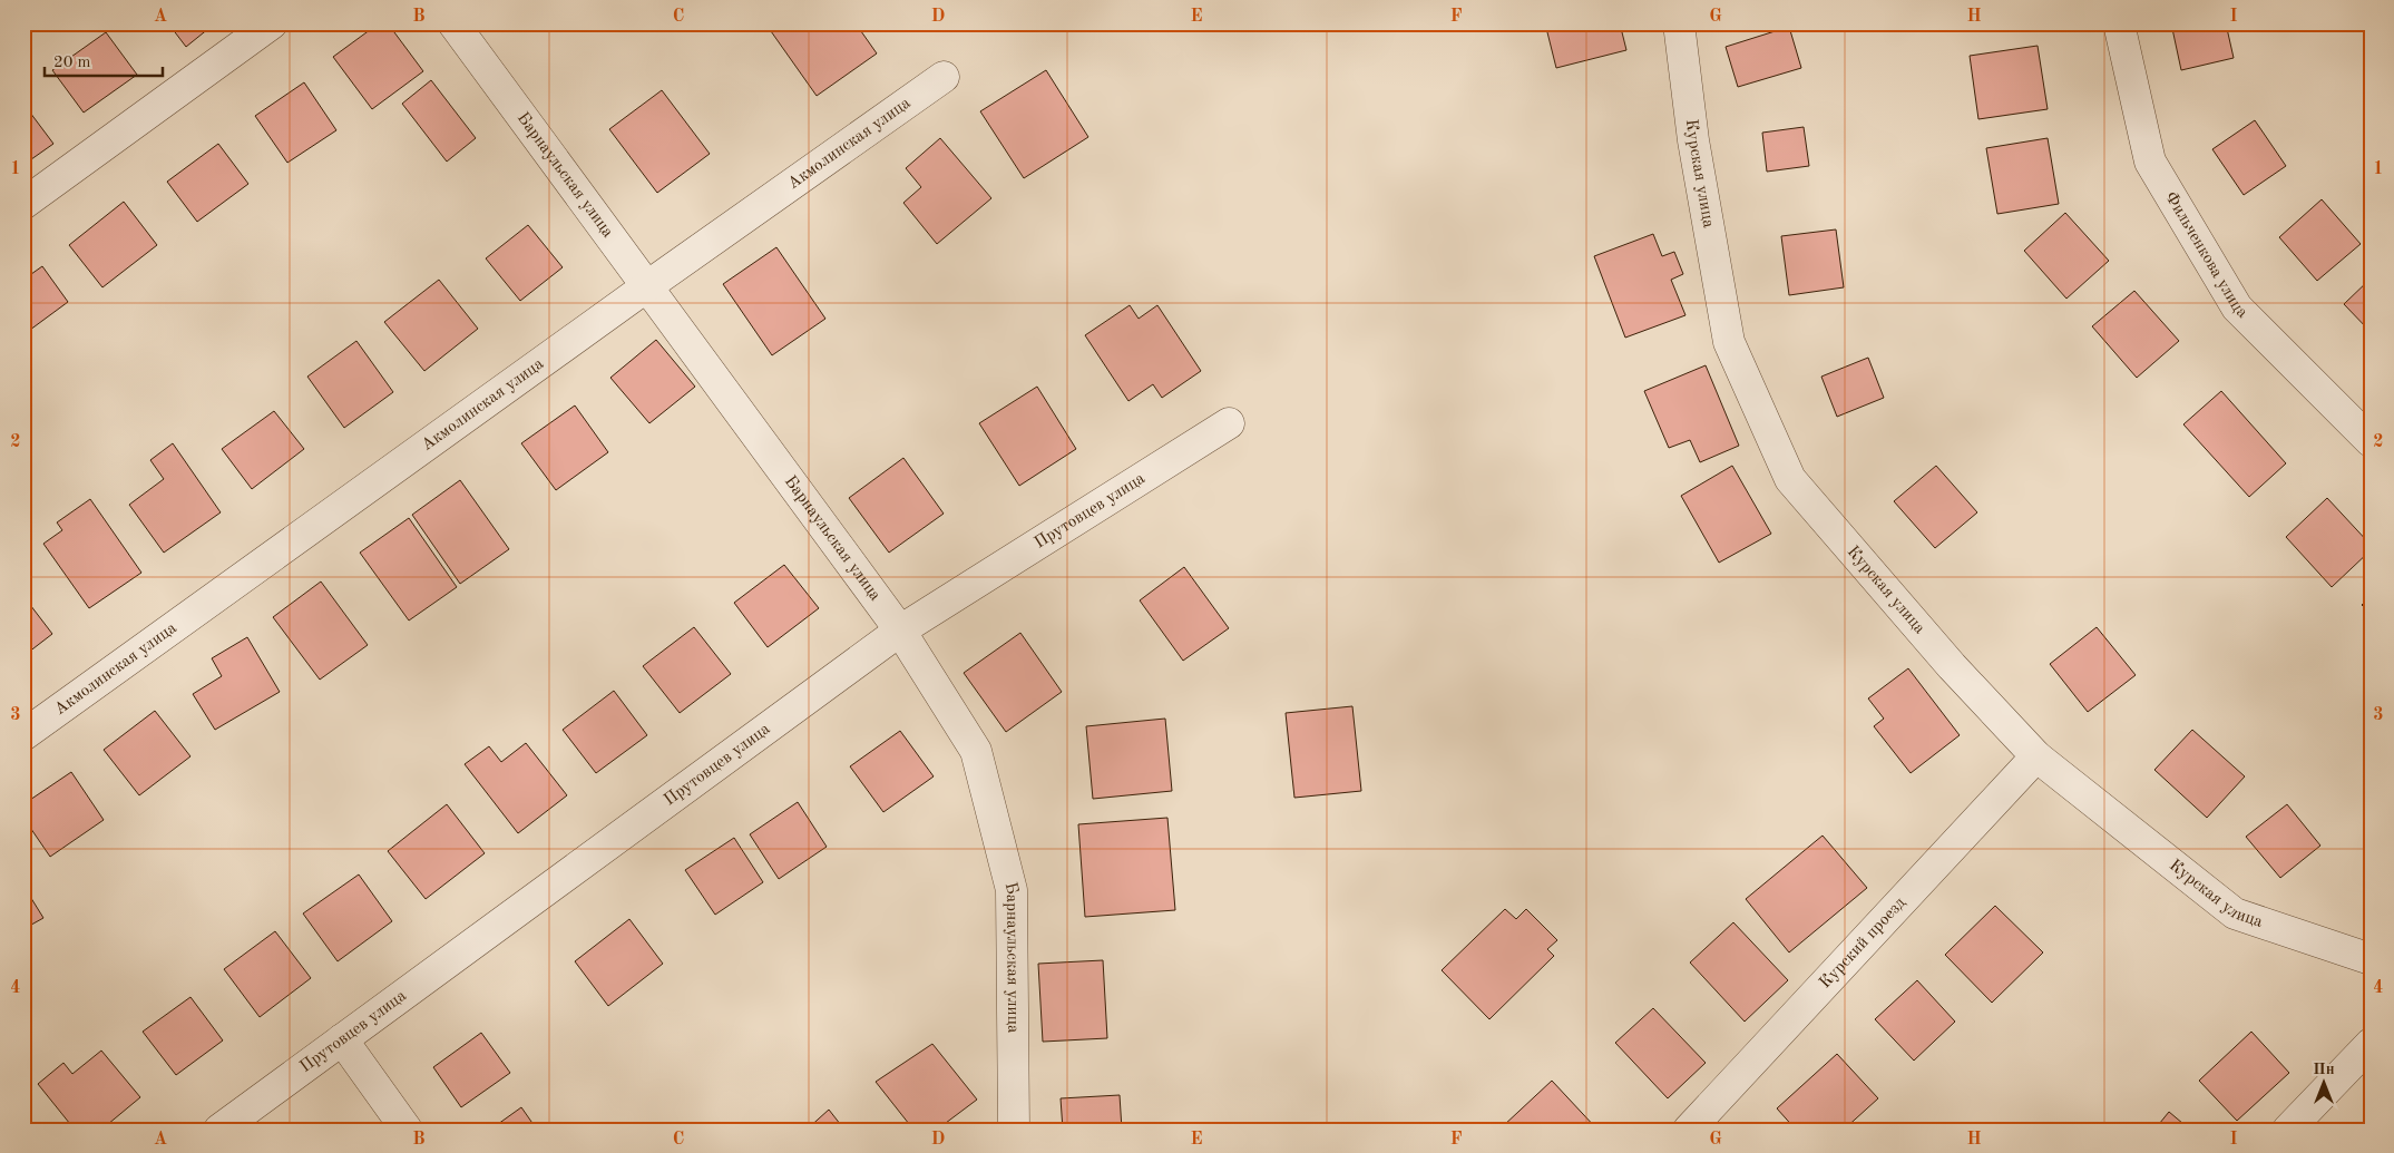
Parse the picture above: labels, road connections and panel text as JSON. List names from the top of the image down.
{
  "streets": {
    "street": [
      "Акмолинская улица",
      "Курская улица",
      "Барнаульская улица",
      "Фильченкова улица",
      "Прутовцев улица",
      "Курский проезд"
    ]
  },
  "crossings": [
    ["Акмолинская улица", "Барнаульская улица"],
    ["Курская улица", "Курский проезд"],
    ["Барнаульская улица", "Прутовцев улица"]
  ],
  "scale_bar": "20 m",
  "north": "top",
  "grid": {
    "columns": [
      "A",
      "B",
      "C",
      "D",
      "E",
      "F",
      "G",
      "H",
      "I"
    ],
    "rows": [
      "1",
      "2",
      "3",
      "4"
    ]
  }
}
